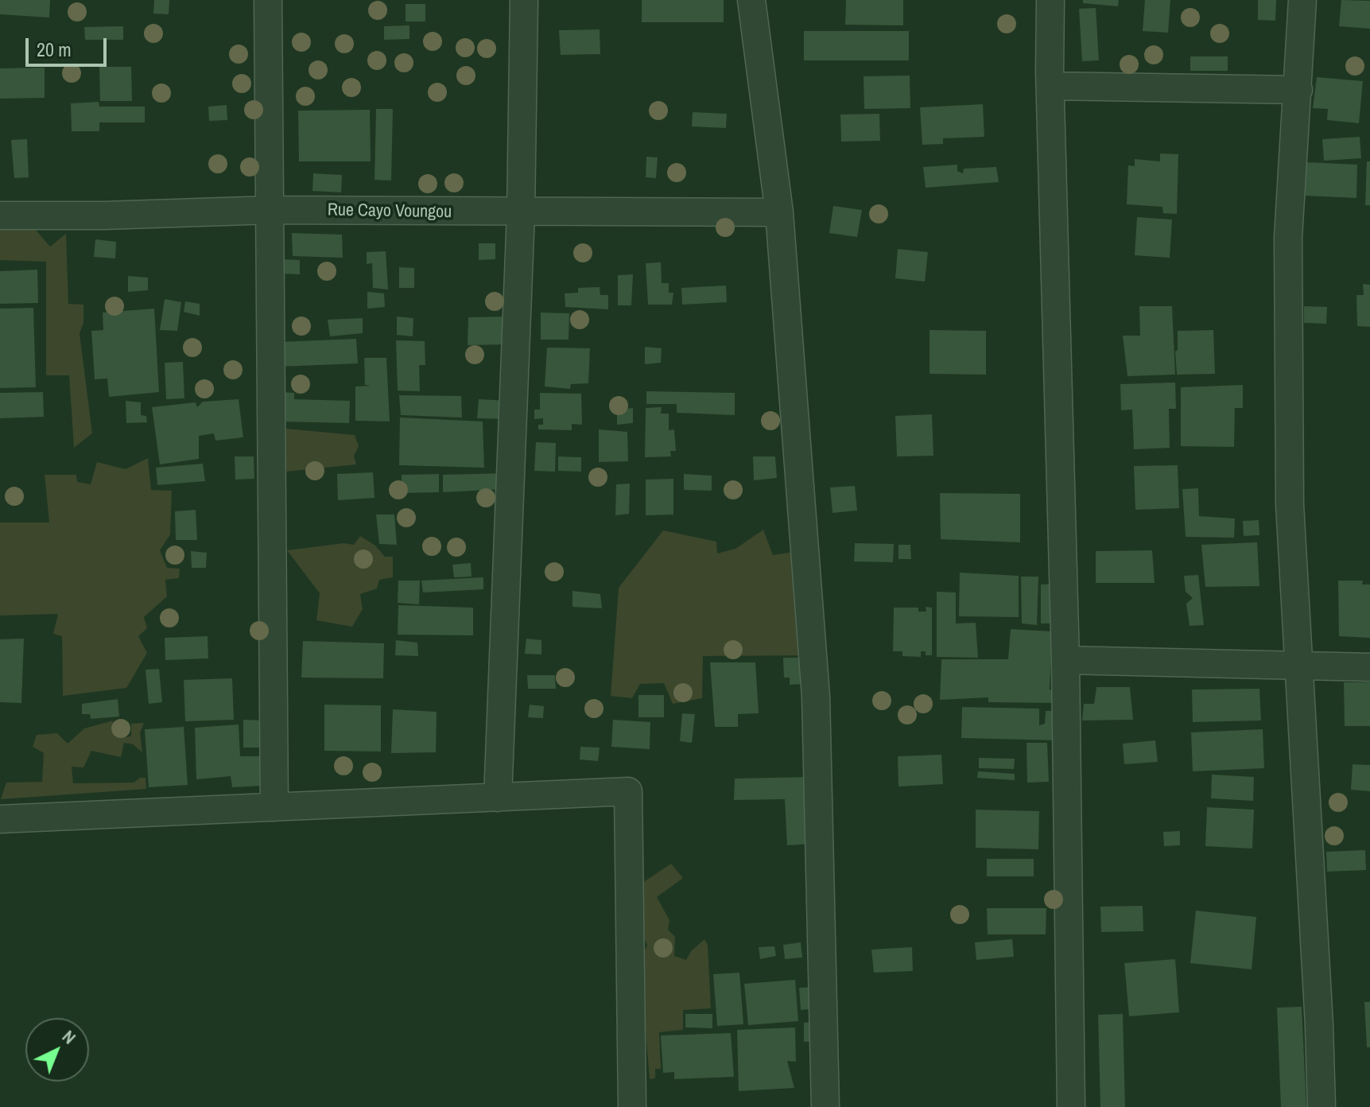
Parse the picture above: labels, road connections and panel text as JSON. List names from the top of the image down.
{
  "streets": {
    "street": ["Rue Cayo Voungou"]
  },
  "scale_bar": "20 m",
  "north": "top right"
}
